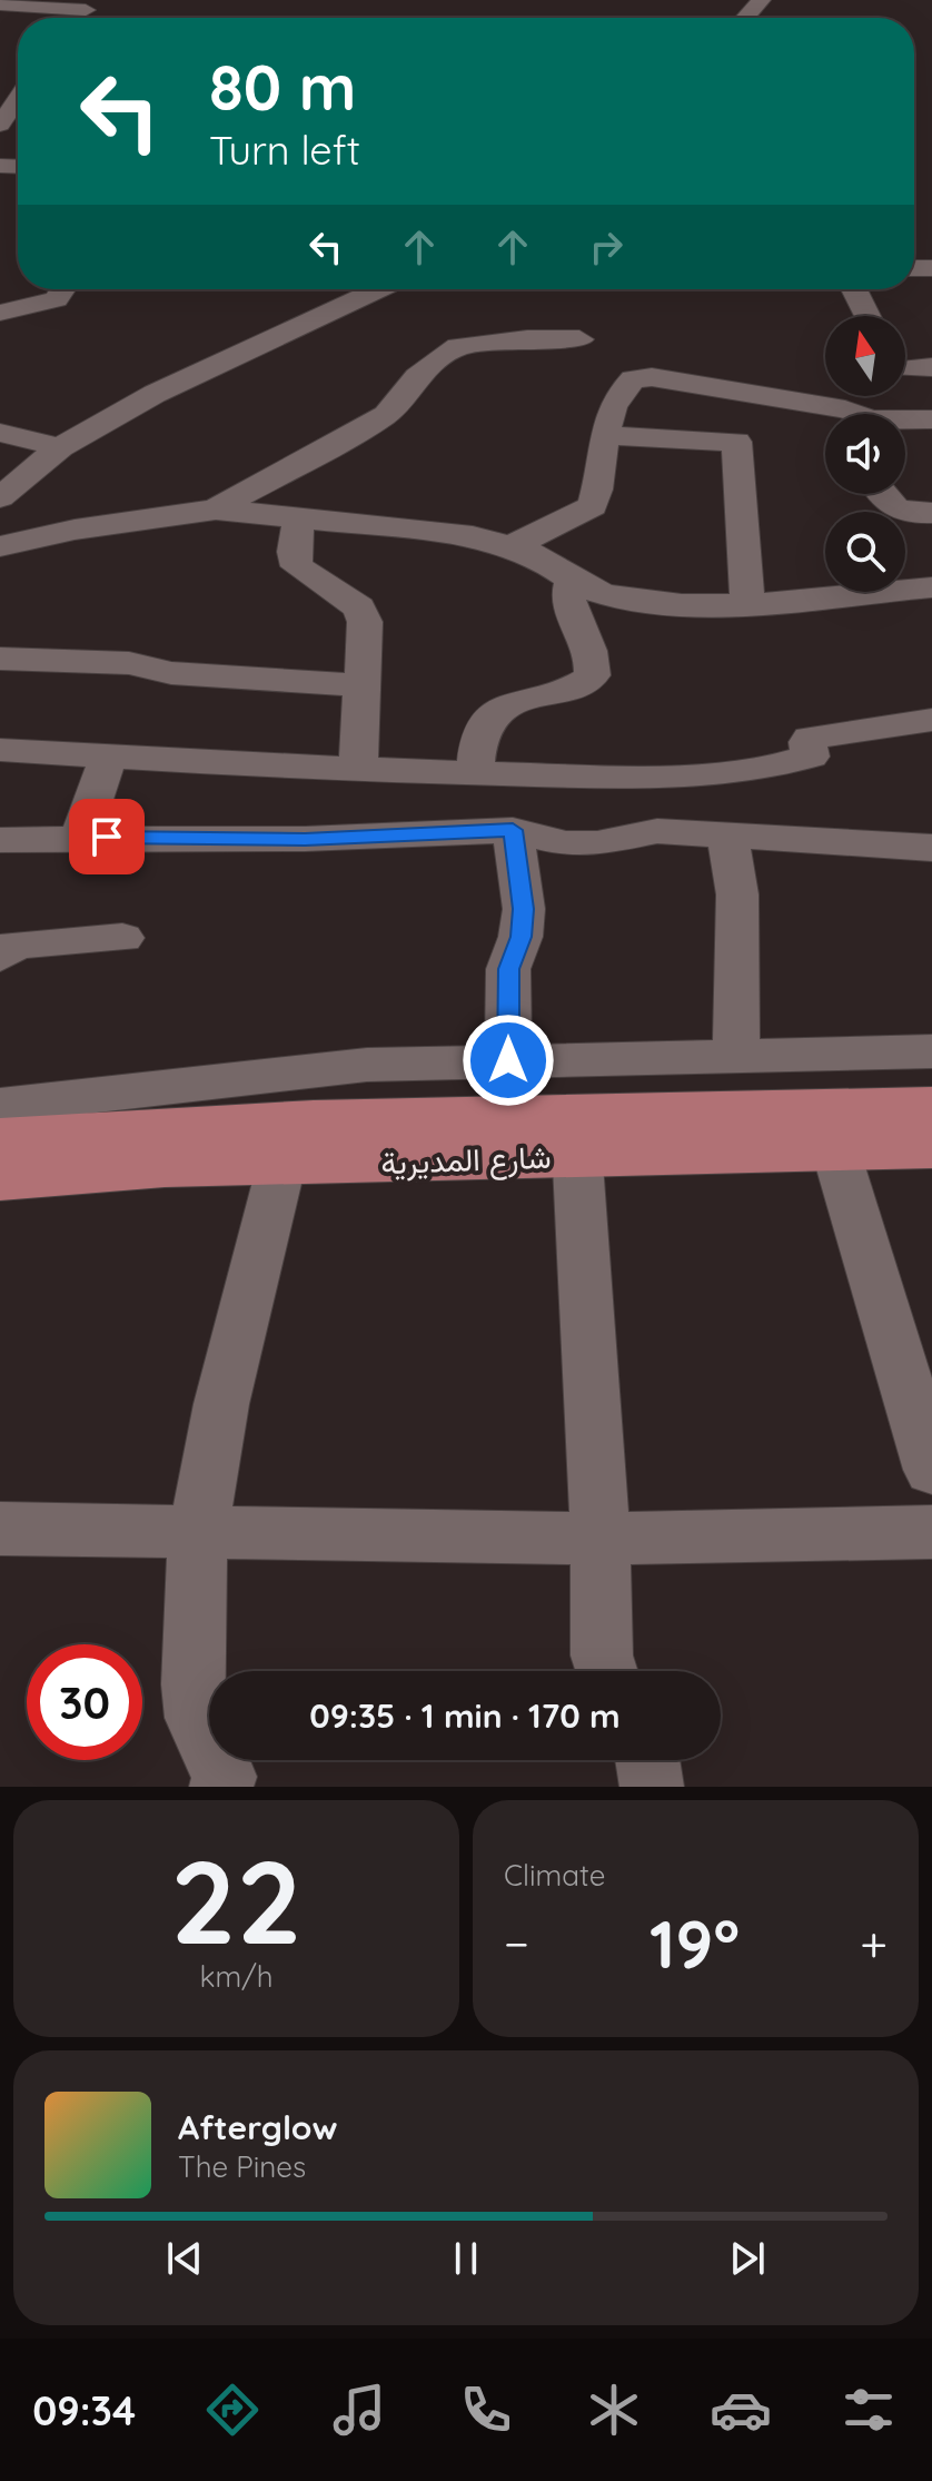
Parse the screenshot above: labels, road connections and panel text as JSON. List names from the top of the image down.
{
  "streets": {
    "main road": ["شارع المديرية"]
  },
  "north": "top",
  "page": {
    "turn": ["80 m", "Turn left"],
    "limit": "30",
    "trip": "09:35 · 1 min · 170 m",
    "tile": [
      ["22", "km/h"],
      "Climate"
    ],
    "heat": ["−", "19°", "+"],
    "song": ["Afterglow", "The Pines"],
    "tabs": "09:34"
  }
}
